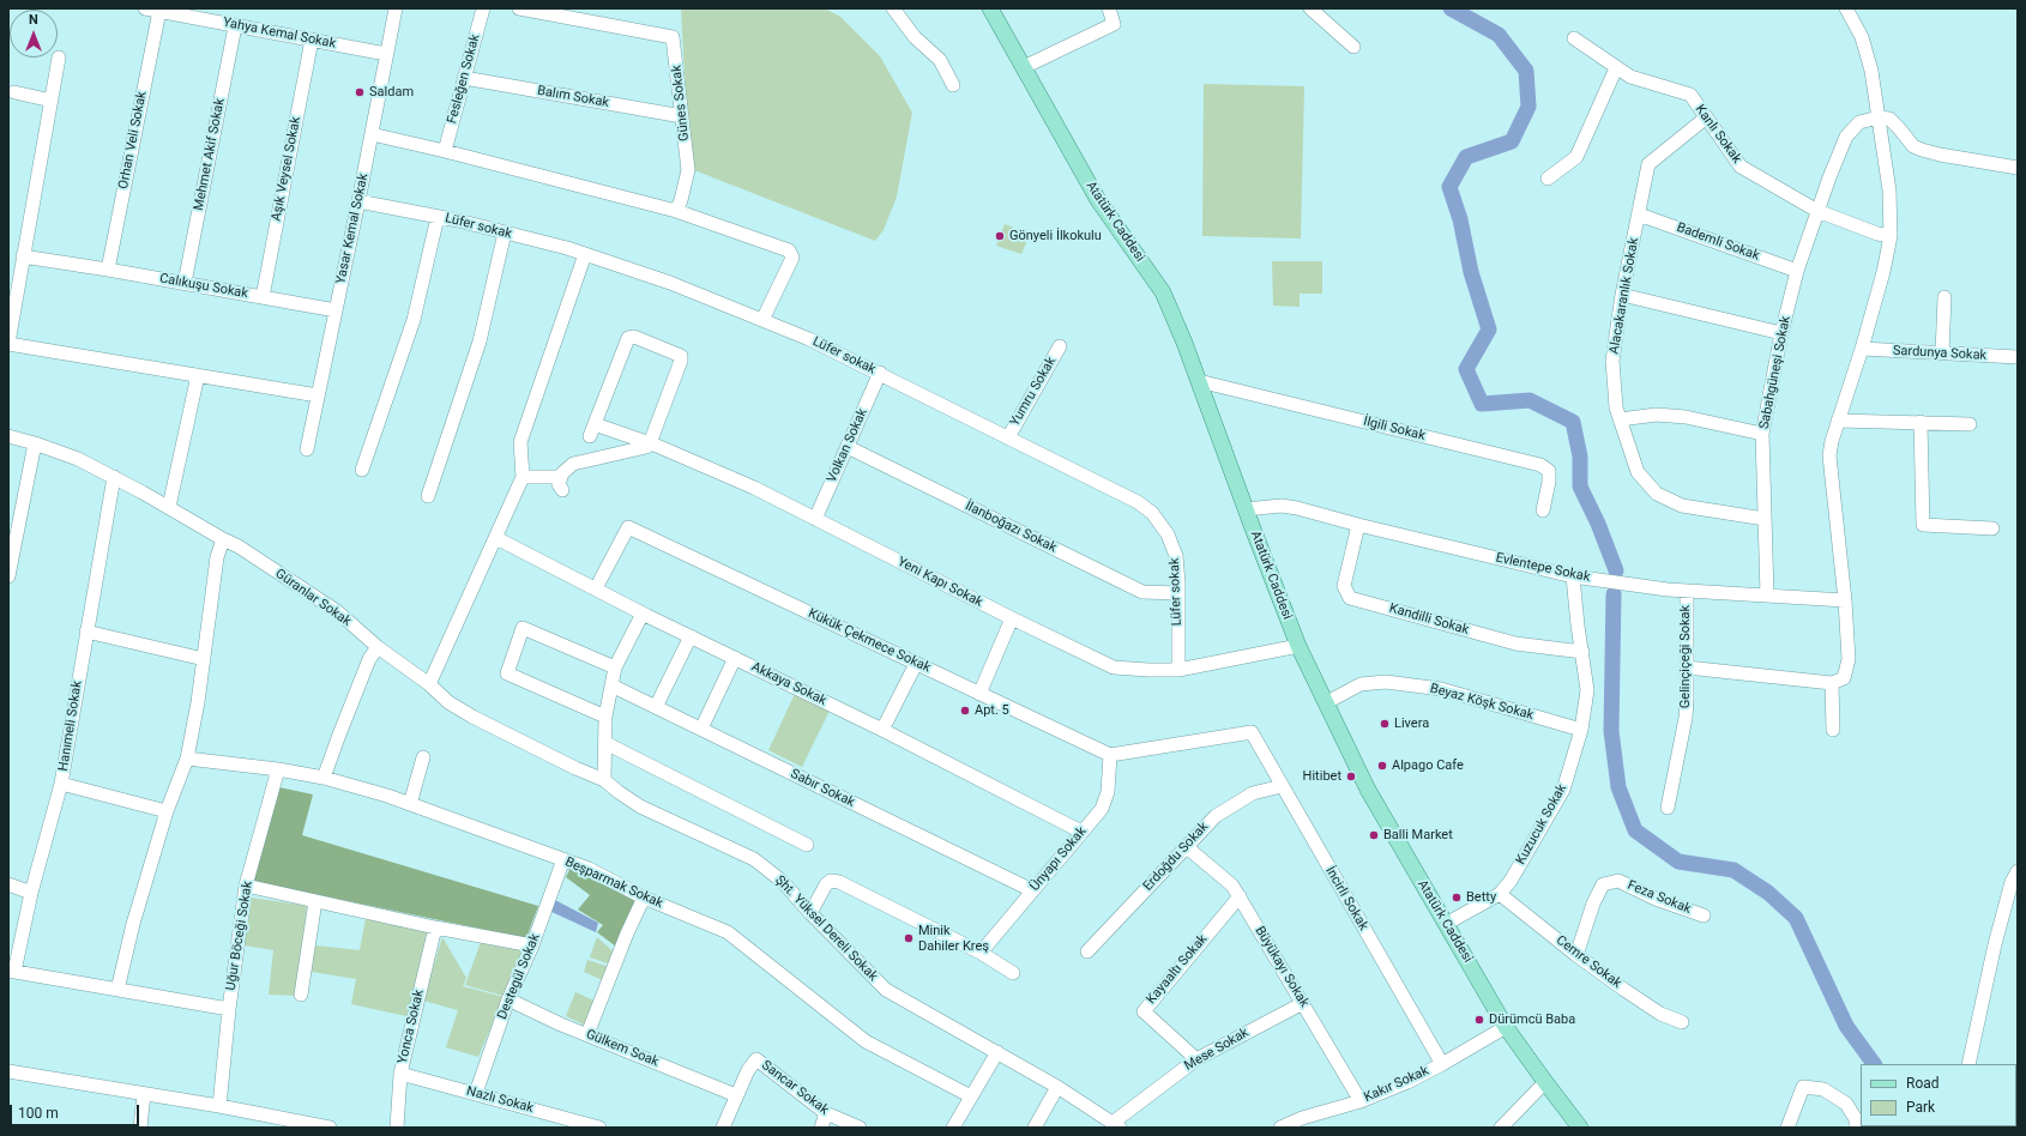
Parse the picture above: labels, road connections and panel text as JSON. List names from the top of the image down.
{
  "streets": {
    "main road": ["Atatürk Caddesi"],
    "street": [
      "Yahya Kemal Sokak",
      "Fesleğen Sokak",
      "Balım Sokak",
      "Günes Sokak",
      "Kanlı Sokak",
      "Orhan Veli Sokak",
      "Mehmet Akif Sokak",
      "Aşık Veysel Sokak",
      "Lüfer sokak",
      "Yasar Kemal Sokak",
      "Bademli Sokak",
      "Calıkuşu Sokak",
      "Alacakaranlık Sokak",
      "Sardunya Sokak",
      "Sabahgüneşi Sokak",
      "Yumru Sokak",
      "İlgili Sokak",
      "Volkan Sokak",
      "İlanboğazı Sokak",
      "Evlentepe Sokak",
      "Yeni Kapı Sokak",
      "Güranlar Sokak",
      "Kandilli Sokak",
      "Kükük Çekmece Sokak",
      "Gelinçiçeği Sokak",
      "Akkaya Sokak",
      "Beyaz Köşk Sokak",
      "Hanımeli Sokak",
      "Sabır Sokak",
      "Kuzucuk Sokak",
      "Erdoğdu Sokak",
      "Ünyapı Sokak",
      "Beşparmak Sokak",
      "Feza Sokak",
      "İncirli Sokak",
      "Şht. Yüksel Dereli Sokak",
      "Uğur Böceği Sokak",
      "Cemre Sokak",
      "Büyükayı Sokak",
      "Kayaaltı Sokak",
      "Destegül Sokak",
      "Yonca Sokak",
      "Gülkem Soak",
      "Mese Sokak",
      "Kakır Sokak",
      "Sancar Sokak",
      "Nazlı Sokak"
    ]
  },
  "crossings": [
    ["Yahya Kemal Sokak", "Orhan Veli Sokak"],
    ["Yahya Kemal Sokak", "Mehmet Akif Sokak"],
    ["Yahya Kemal Sokak", "Aşık Veysel Sokak"],
    ["Yahya Kemal Sokak", "Yasar Kemal Sokak"],
    ["Fesleğen Sokak", "Balım Sokak"],
    ["Balım Sokak", "Günes Sokak"],
    ["Kanlı Sokak", "Alacakaranlık Sokak"],
    ["Kanlı Sokak", "Sabahgüneşi Sokak"],
    ["Orhan Veli Sokak", "Calıkuşu Sokak"],
    ["Mehmet Akif Sokak", "Calıkuşu Sokak"],
    ["Aşık Veysel Sokak", "Calıkuşu Sokak"],
    ["Atatürk Caddesi", "İlgili Sokak"],
    ["Atatürk Caddesi", "Evlentepe Sokak"],
    ["Atatürk Caddesi", "Yeni Kapı Sokak"],
    ["Atatürk Caddesi", "Beyaz Köşk Sokak"],
    ["Atatürk Caddesi", "Kuzucuk Sokak"],
    ["Atatürk Caddesi", "Kakır Sokak"],
    ["Lüfer sokak", "Yasar Kemal Sokak"],
    ["Lüfer sokak", "Yumru Sokak"],
    ["Lüfer sokak", "Volkan Sokak"],
    ["Lüfer sokak", "İlanboğazı Sokak"],
    ["Lüfer sokak", "Yeni Kapı Sokak"],
    ["Yasar Kemal Sokak", "Calıkuşu Sokak"],
    ["Bademli Sokak", "Alacakaranlık Sokak"],
    ["Bademli Sokak", "Sabahgüneşi Sokak"],
    ["Alacakaranlık Sokak", "Sabahgüneşi Sokak"],
    ["Sabahgüneşi Sokak", "Evlentepe Sokak"],
    ["Volkan Sokak", "İlanboğazı Sokak"],
    ["Volkan Sokak", "Yeni Kapı Sokak"],
    ["Evlentepe Sokak", "Kandilli Sokak"],
    ["Evlentepe Sokak", "Gelinçiçeği Sokak"],
    ["Evlentepe Sokak", "Kuzucuk Sokak"],
    ["Güranlar Sokak", "Hanımeli Sokak"],
    ["Güranlar Sokak", "Şht. Yüksel Dereli Sokak"],
    ["Kandilli Sokak", "Kuzucuk Sokak"],
    ["Kükük Çekmece Sokak", "Akkaya Sokak"],
    ["Kükük Çekmece Sokak", "Ünyapı Sokak"],
    ["Kükük Çekmece Sokak", "İncirli Sokak"],
    ["Akkaya Sokak", "Ünyapı Sokak"],
    ["Beyaz Köşk Sokak", "Kuzucuk Sokak"],
    ["Sabır Sokak", "Ünyapı Sokak"],
    ["Kuzucuk Sokak", "Cemre Sokak"],
    ["Erdoğdu Sokak", "İncirli Sokak"],
    ["Erdoğdu Sokak", "Büyükayı Sokak"],
    ["Ünyapı Sokak", "İncirli Sokak"],
    ["Beşparmak Sokak", "Uğur Böceği Sokak"],
    ["Beşparmak Sokak", "Destegül Sokak"],
    ["Feza Sokak", "Cemre Sokak"],
    ["İncirli Sokak", "Kakır Sokak"],
    ["Şht. Yüksel Dereli Sokak", "Mese Sokak"],
    ["Büyükayı Sokak", "Kayaaltı Sokak"],
    ["Büyükayı Sokak", "Mese Sokak"],
    ["Büyükayı Sokak", "Kakır Sokak"],
    ["Kayaaltı Sokak", "Mese Sokak"],
    ["Destegül Sokak", "Gülkem Soak"],
    ["Destegül Sokak", "Nazlı Sokak"],
    ["Yonca Sokak", "Nazlı Sokak"],
    ["Gülkem Soak", "Sancar Sokak"]
  ],
  "places": [
    "Saldam",
    "Gönyeli İlkokulu",
    "Apt. 5",
    "Livera",
    "Alpago Cafe",
    "Hitibet",
    "Balli Market",
    "Betty",
    "Minik Dahiler Kreş",
    "Dürümcü Baba"
  ],
  "legend": ["Road", "Park"],
  "scale_bar": "100 m",
  "north": "top"
}
